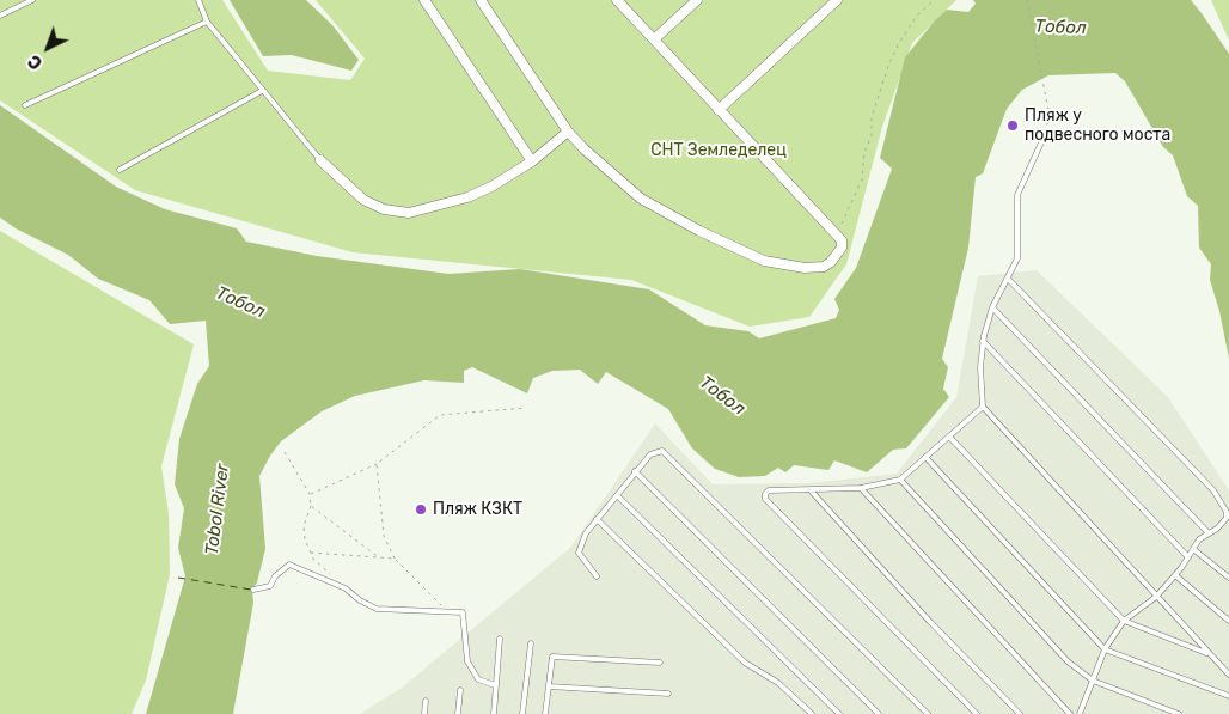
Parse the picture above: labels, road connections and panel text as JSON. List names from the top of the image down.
{
  "water": ["Тобол", "Tobol River"],
  "parks": ["СНТ Земледелец"],
  "places": ["Пляж у подвесного моста", "Пляж КЗКТ"],
  "north": "bottom left"
}
